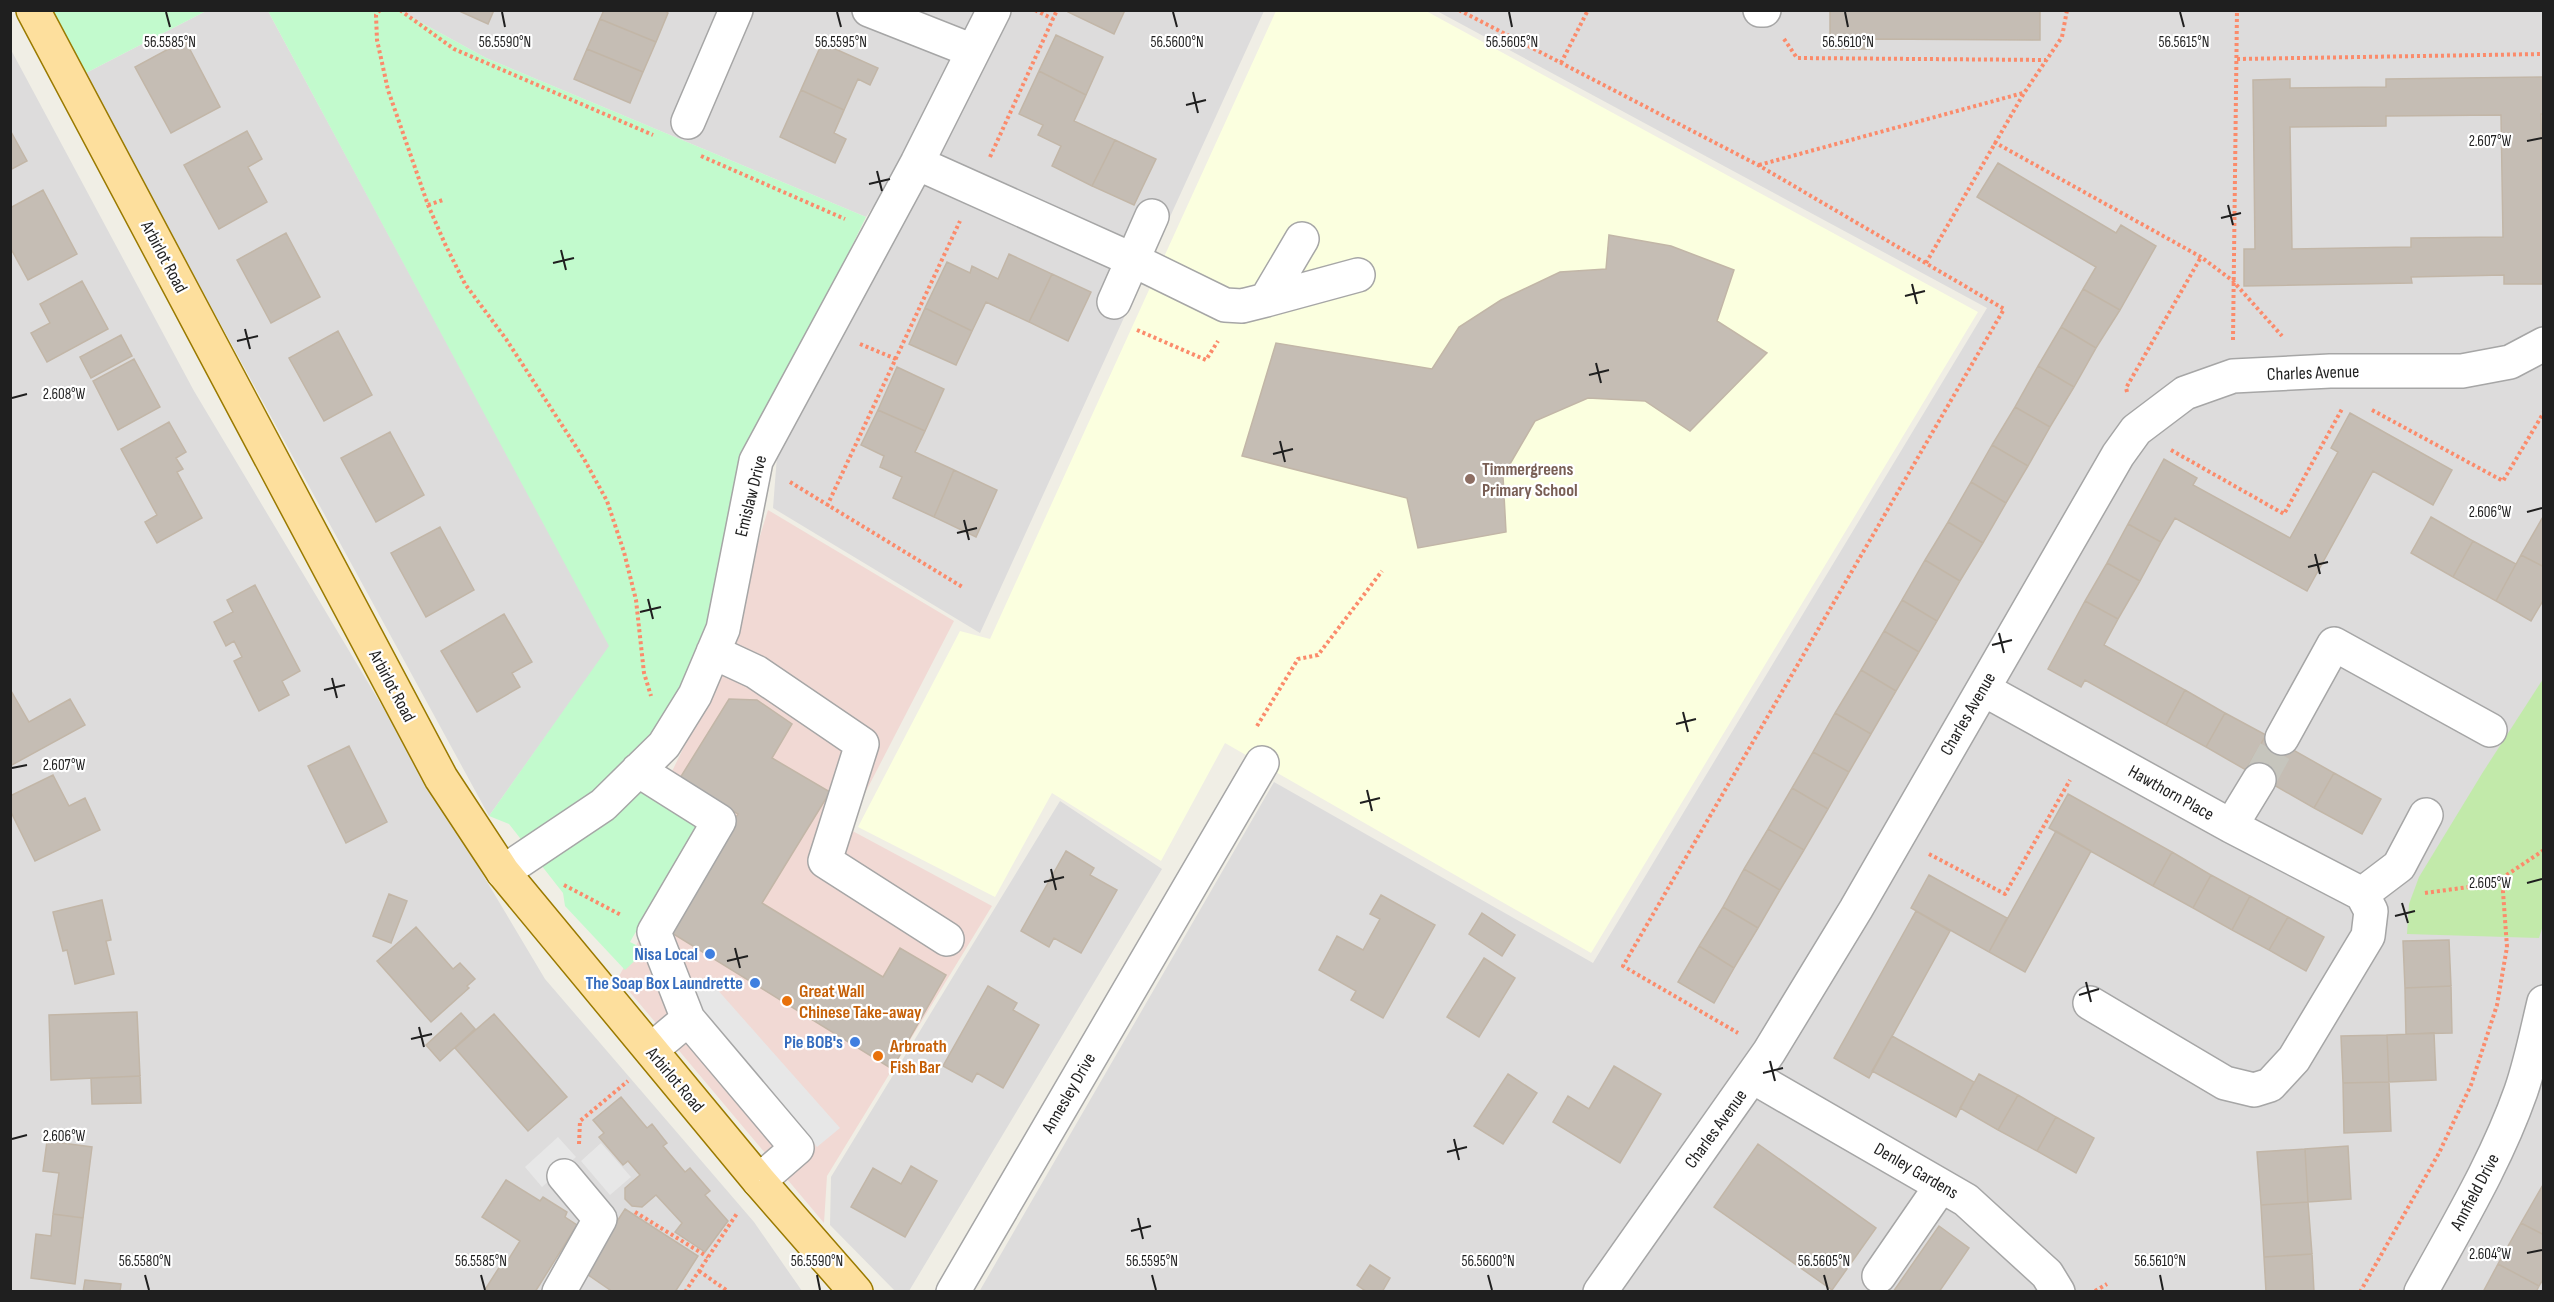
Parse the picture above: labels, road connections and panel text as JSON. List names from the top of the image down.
{
  "streets": {
    "main road": ["Arbirlot Road"],
    "street": [
      "Charles Avenue",
      "Emislaw Drive",
      "Hawthorn Place",
      "Annesley Drive",
      "Denley Gardens",
      "Annfield Drive"
    ]
  },
  "crossings": [
    ["Arbirlot Road", "Emislaw Drive"],
    ["Charles Avenue", "Hawthorn Place"],
    ["Charles Avenue", "Denley Gardens"]
  ],
  "places": [
    "Timmergreens Primary School",
    "Nisa Local",
    "The Soap Box Laundrette",
    "Great Wall Chinese Take-away",
    "Pie BOB's",
    "Arbroath Fish Bar"
  ],
  "coordinates": [
    "56.5585°N",
    "56.5590°N",
    "56.5595°N",
    "56.5600°N",
    "56.5605°N",
    "56.5610°N",
    "56.5615°N",
    "2.607°W",
    "2.608°W",
    "2.606°W",
    "2.605°W",
    "2.604°W",
    "56.5580°N"
  ]
}
